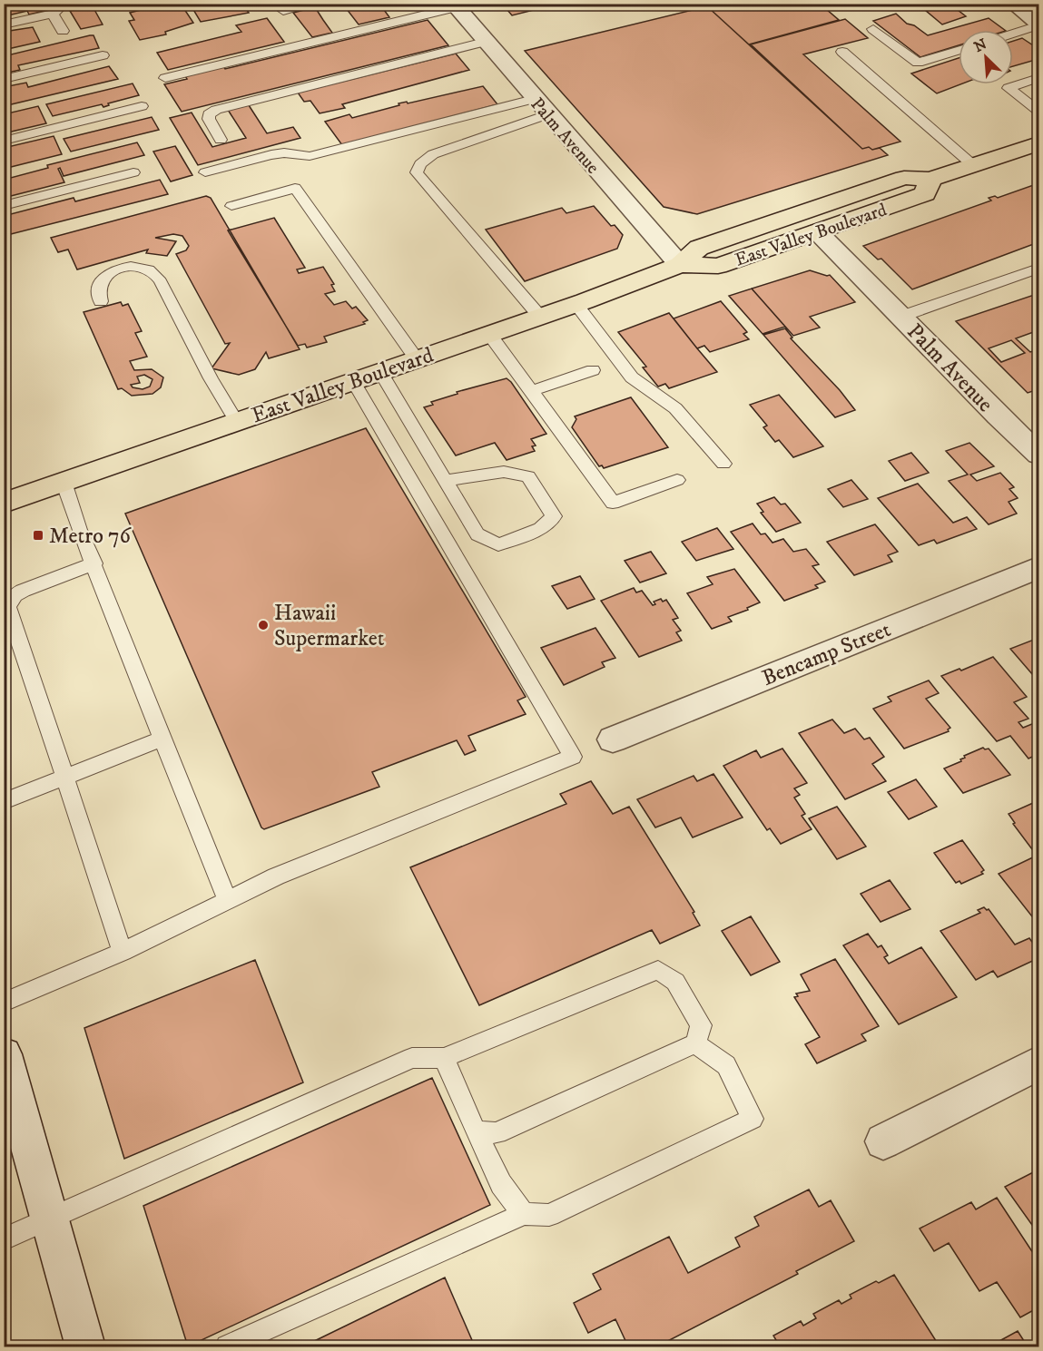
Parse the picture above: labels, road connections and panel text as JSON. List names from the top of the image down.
{
  "streets": {
    "main road": ["East Valley Boulevard"],
    "street": ["Palm Avenue", "Bencamp Street"]
  },
  "crossings": [
    ["Palm Avenue", "East Valley Boulevard"]
  ],
  "places": {
    "transit": ["Metro 76"],
    "other": ["Hawaii Supermarket"]
  },
  "north": "top left"
}
